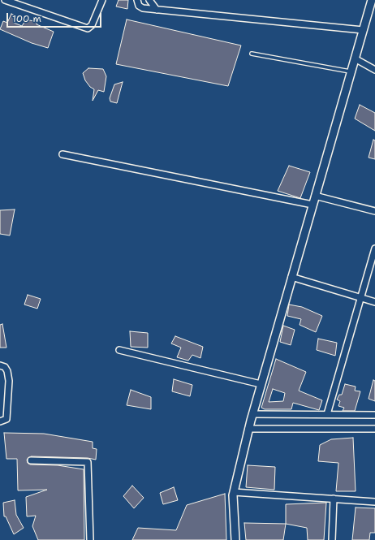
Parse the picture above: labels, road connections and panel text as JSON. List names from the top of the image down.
{
  "scale_bar": "100 m"
}
